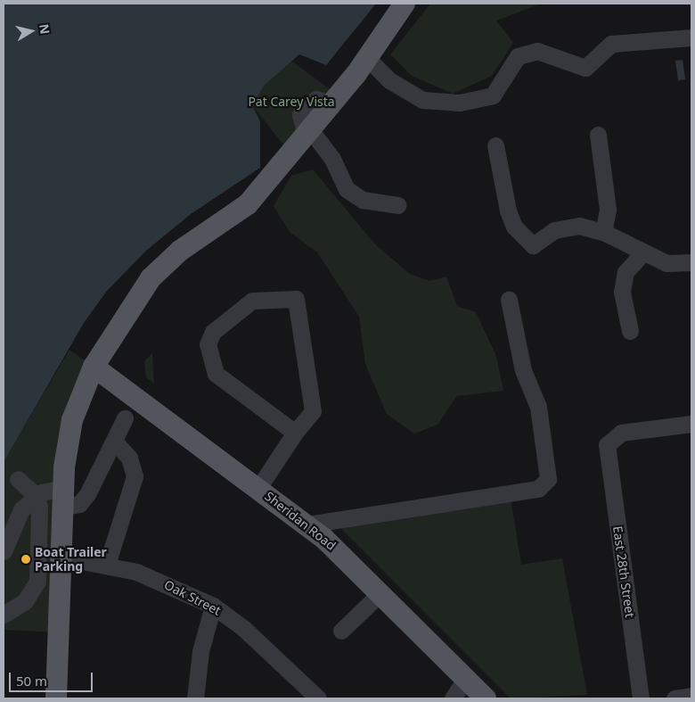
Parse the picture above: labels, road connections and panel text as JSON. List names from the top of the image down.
{
  "streets": {
    "main road": ["Sheridan Road"],
    "street": ["East 28th Street", "Oak Street"]
  },
  "parks": ["Pat Carey Vista"],
  "places": ["Boat Trailer Parking"],
  "scale_bar": "50 m",
  "north": "right"
}
